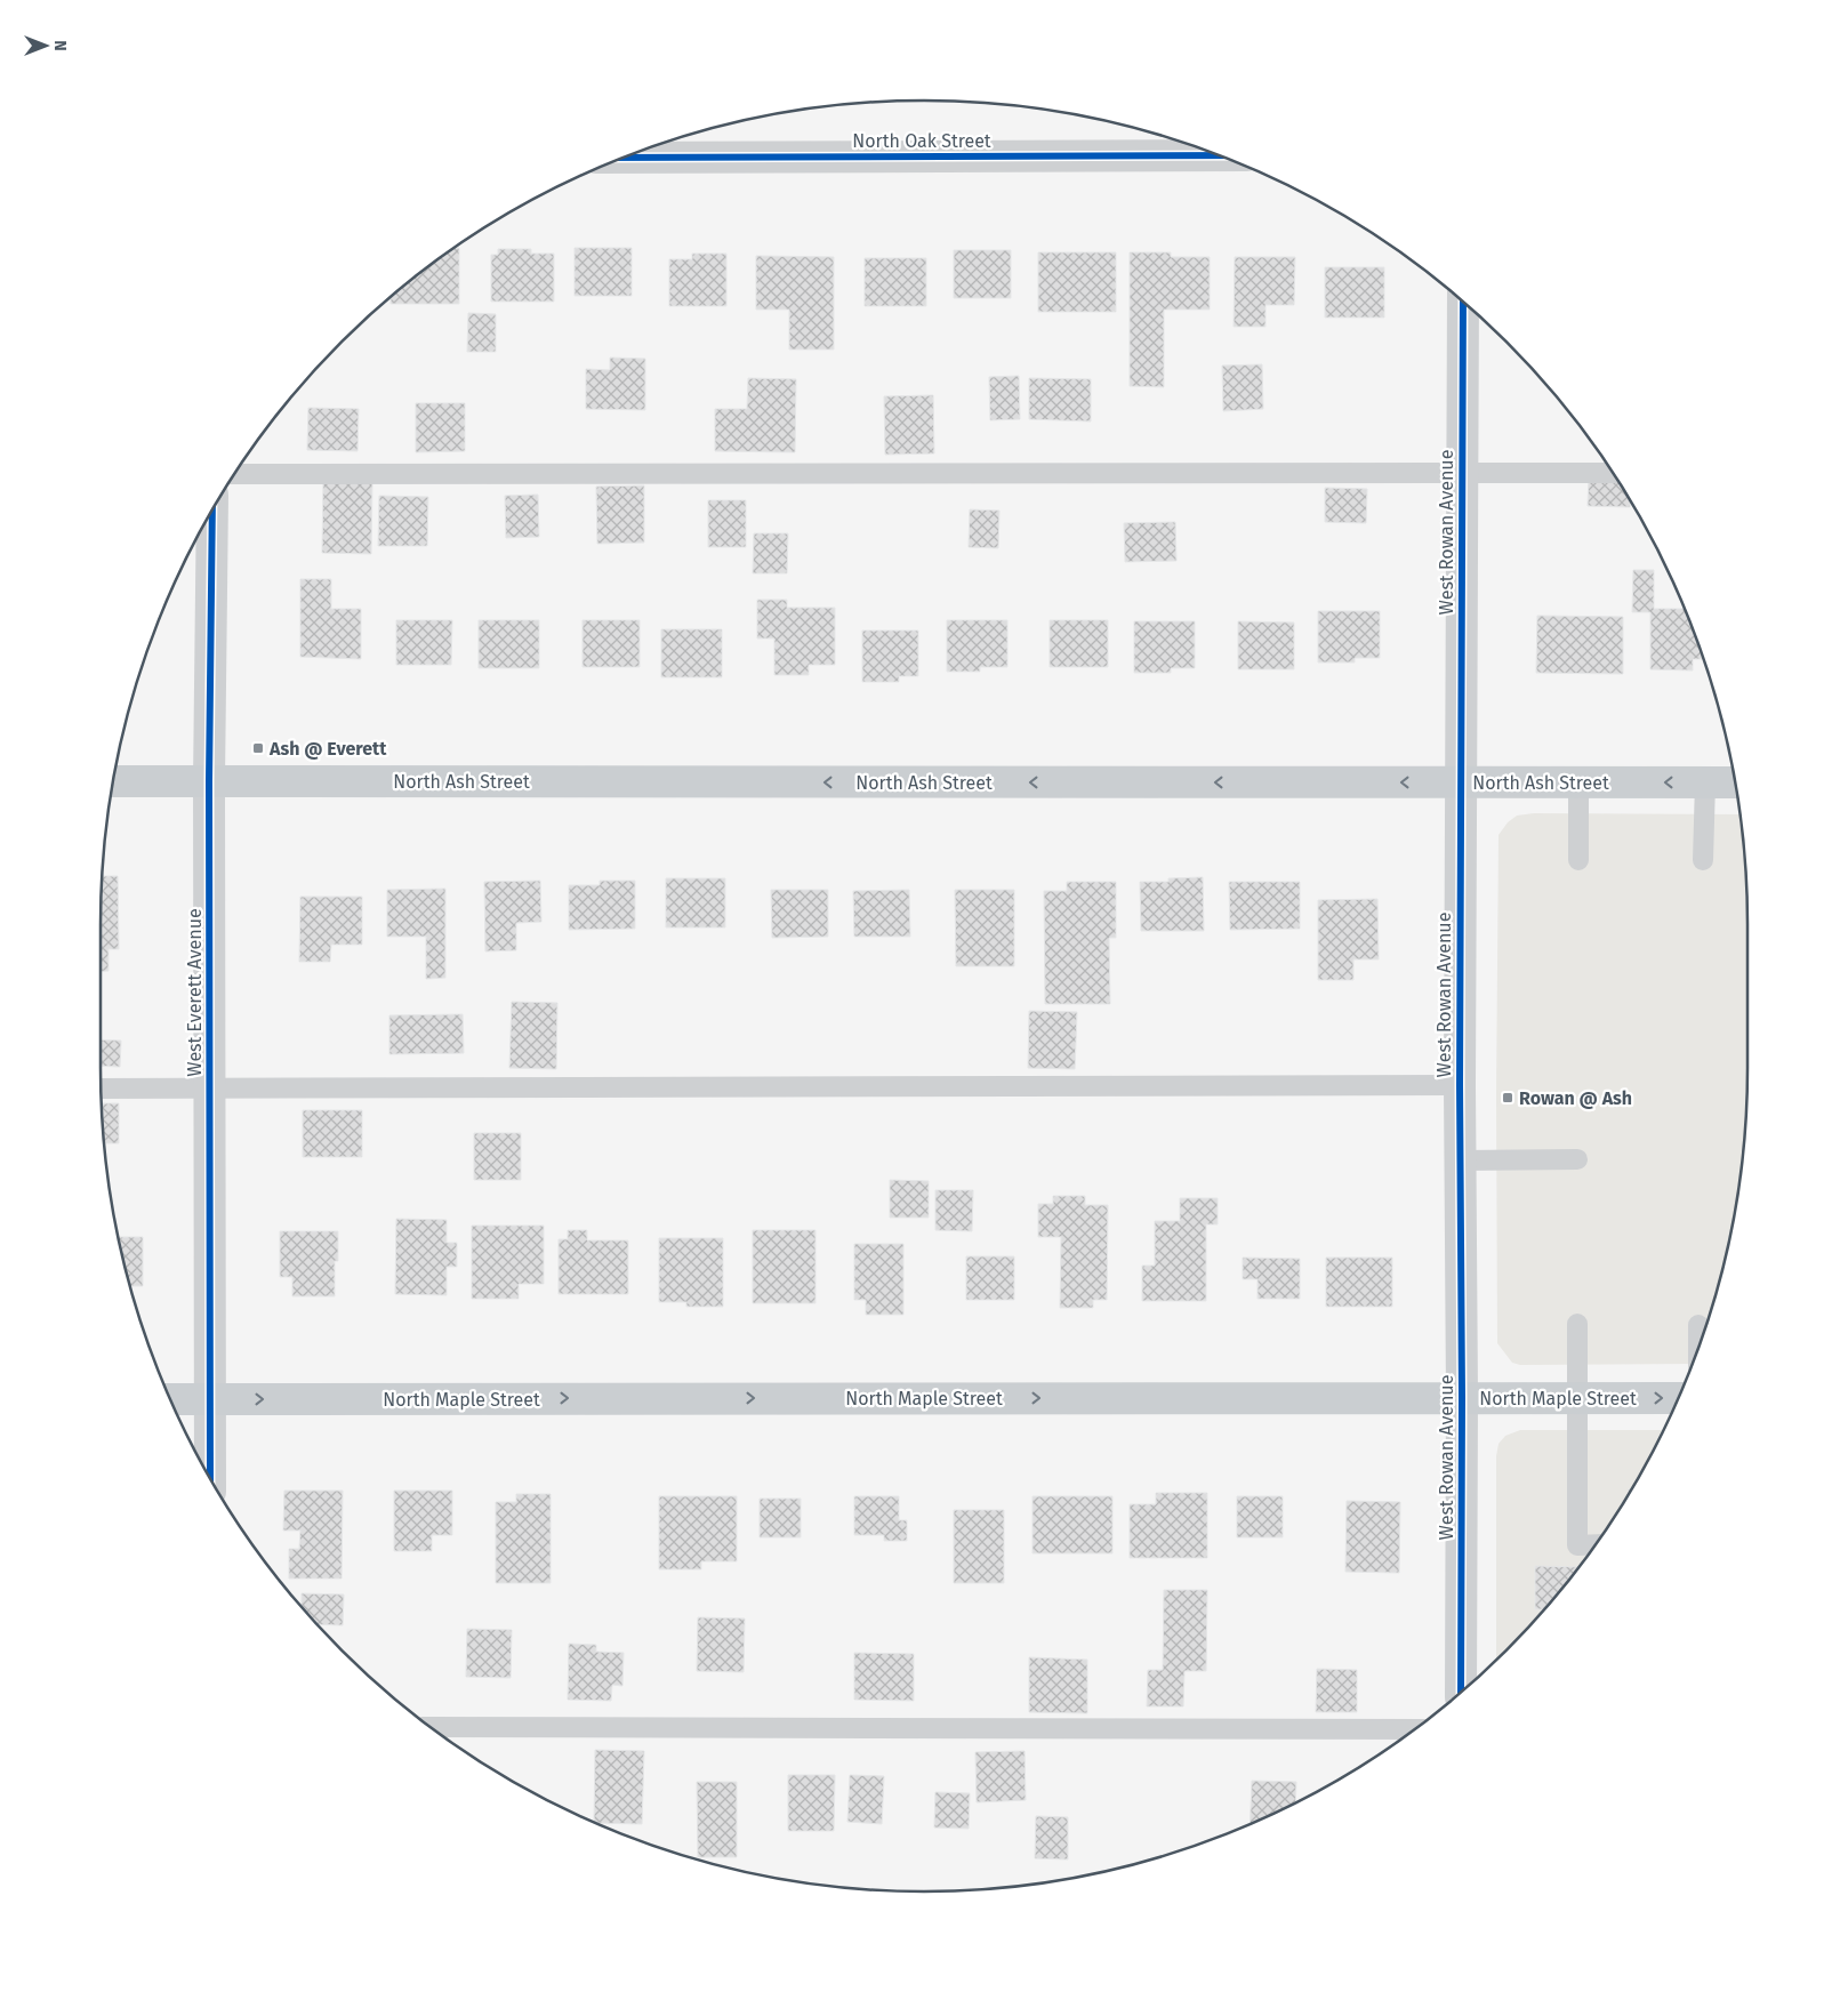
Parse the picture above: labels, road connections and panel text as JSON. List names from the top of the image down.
{
  "streets": {
    "main road": ["North Ash Street", "North Maple Street"],
    "street": ["North Oak Street", "West Rowan Avenue", "West Everett Avenue"]
  },
  "crossings": [
    ["West Rowan Avenue", "North Ash Street"],
    ["West Rowan Avenue", "North Maple Street"],
    ["North Ash Street", "West Everett Avenue"],
    ["West Everett Avenue", "North Maple Street"]
  ],
  "one_way": ["North Ash Street", "North Maple Street"],
  "places": {
    "transit": ["Ash @ Everett", "Rowan @ Ash"]
  },
  "north": "right"
}
